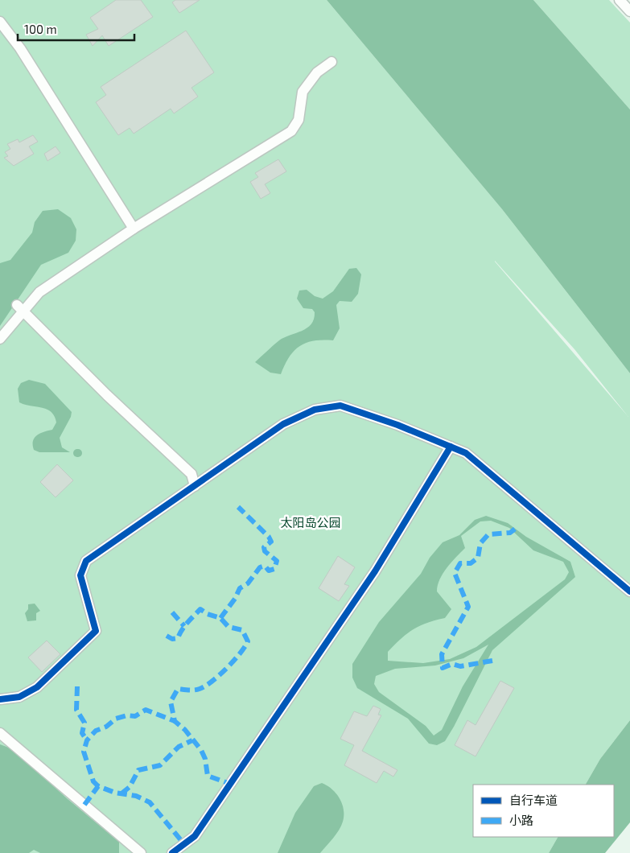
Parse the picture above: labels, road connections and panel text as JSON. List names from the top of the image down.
{
  "parks": ["太阳岛公园"],
  "legend": ["自行车道", "小路"],
  "scale_bar": "100 m"
}
